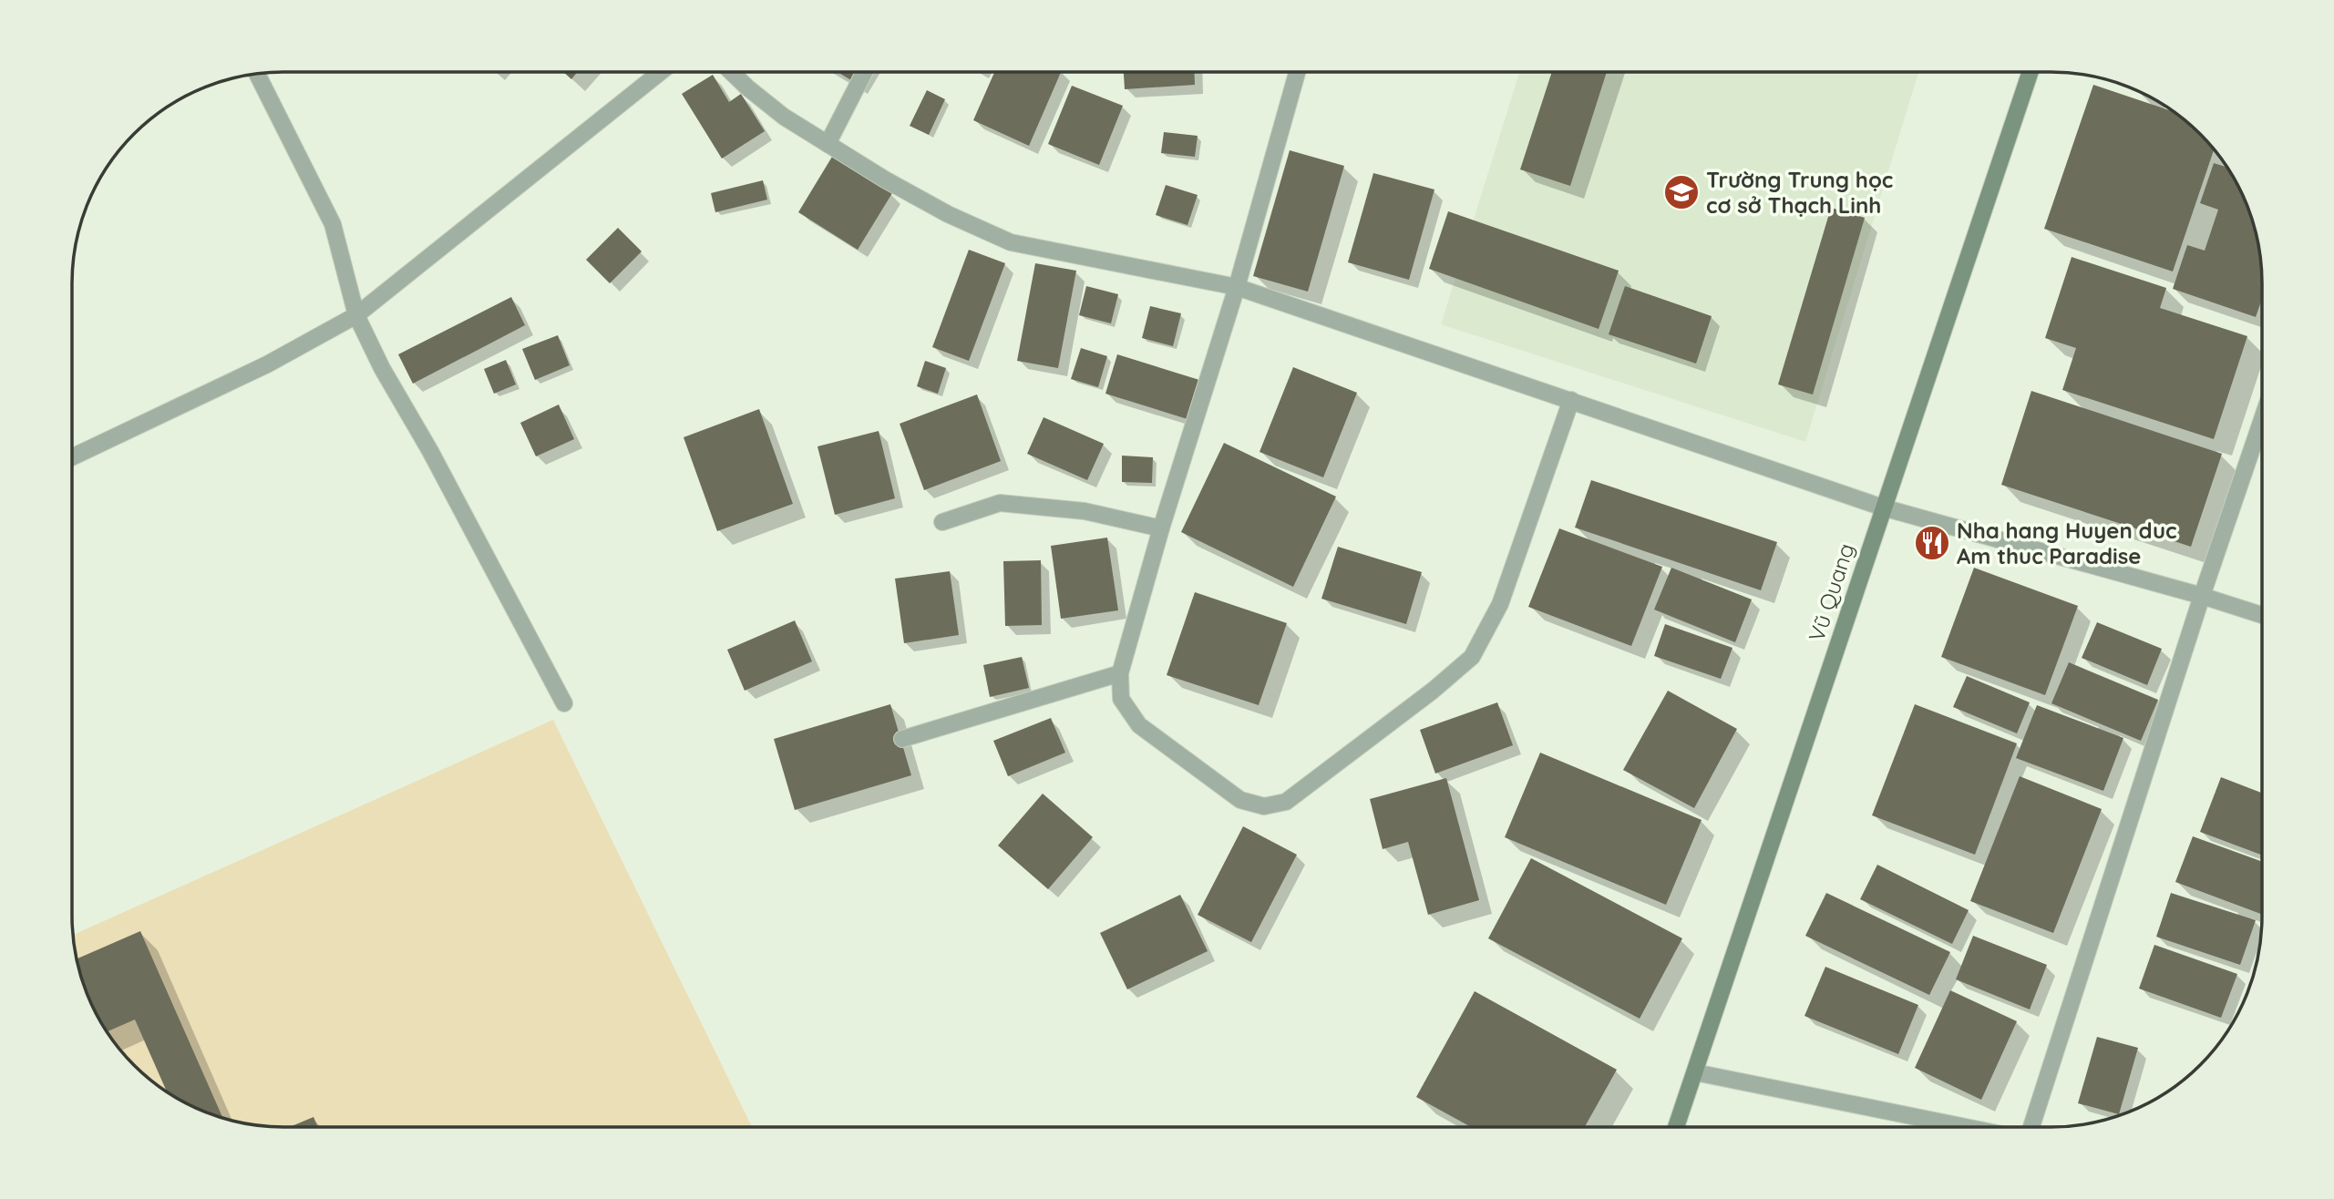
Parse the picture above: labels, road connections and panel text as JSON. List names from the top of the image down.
{
  "streets": {
    "main road": ["Vũ Quang"]
  },
  "places": {
    "school or university": ["Trường Trung học cơ sở Thạch Linh"],
    "restaurant": ["Nha hang Huyen duc Am thuc Paradise"]
  }
}
